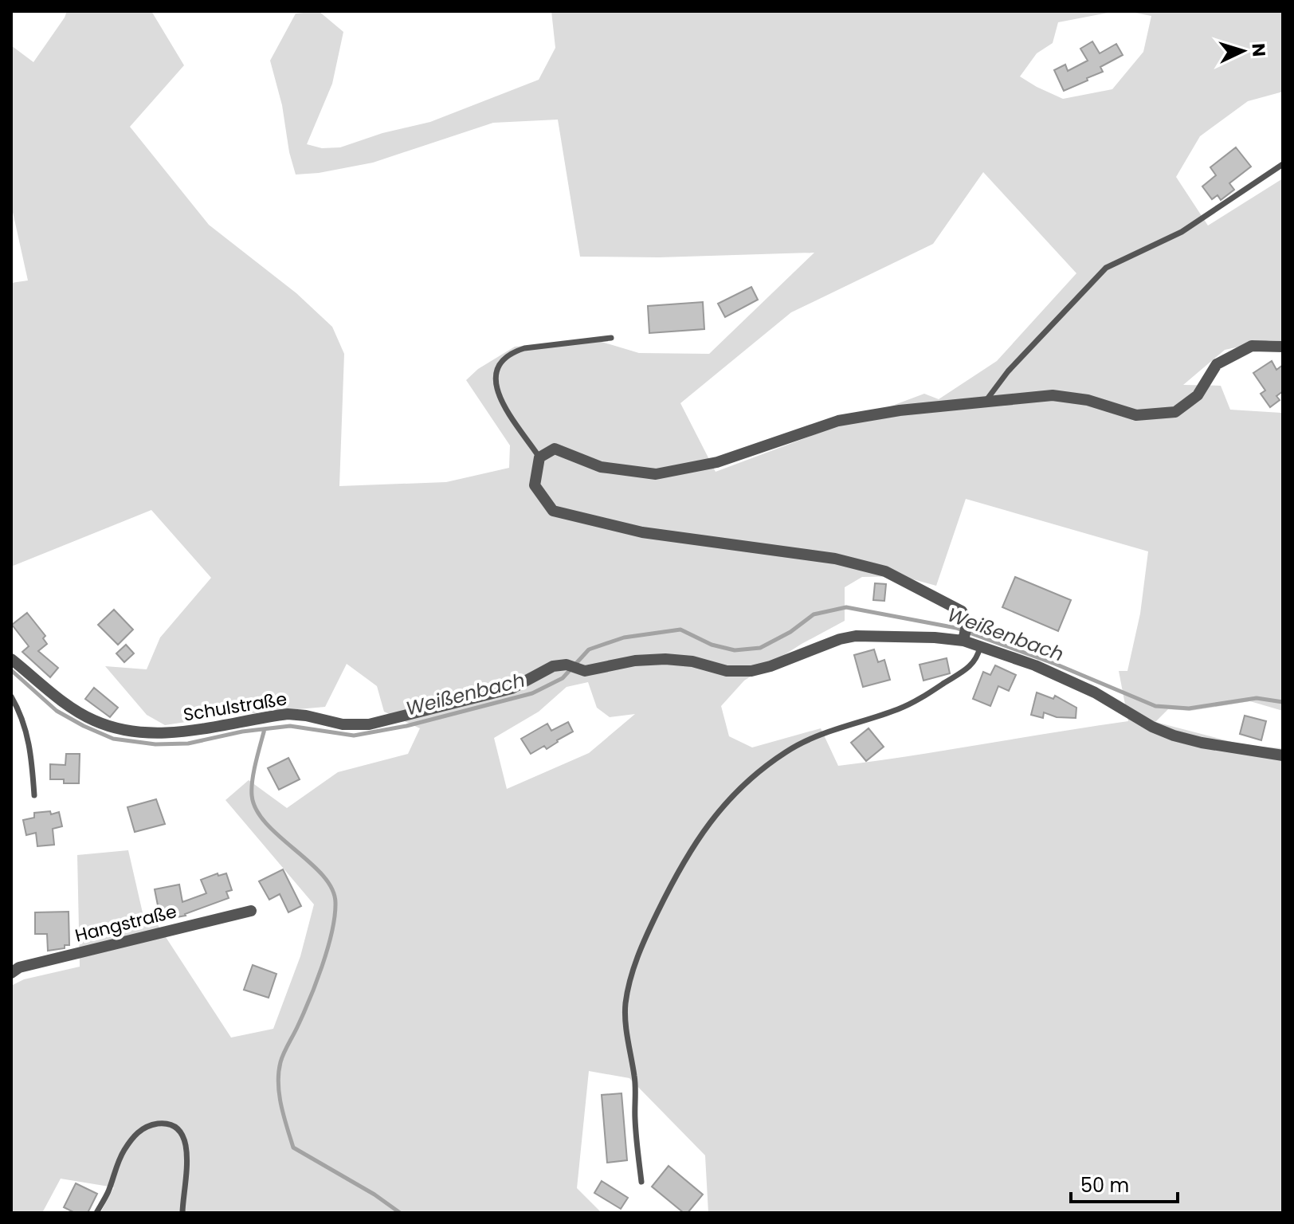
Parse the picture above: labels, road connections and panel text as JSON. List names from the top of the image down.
{
  "streets": {
    "street": ["Schulstraße", "Hangstraße"]
  },
  "water": ["Weißenbach"],
  "scale_bar": "50 m",
  "north": "right"
}
